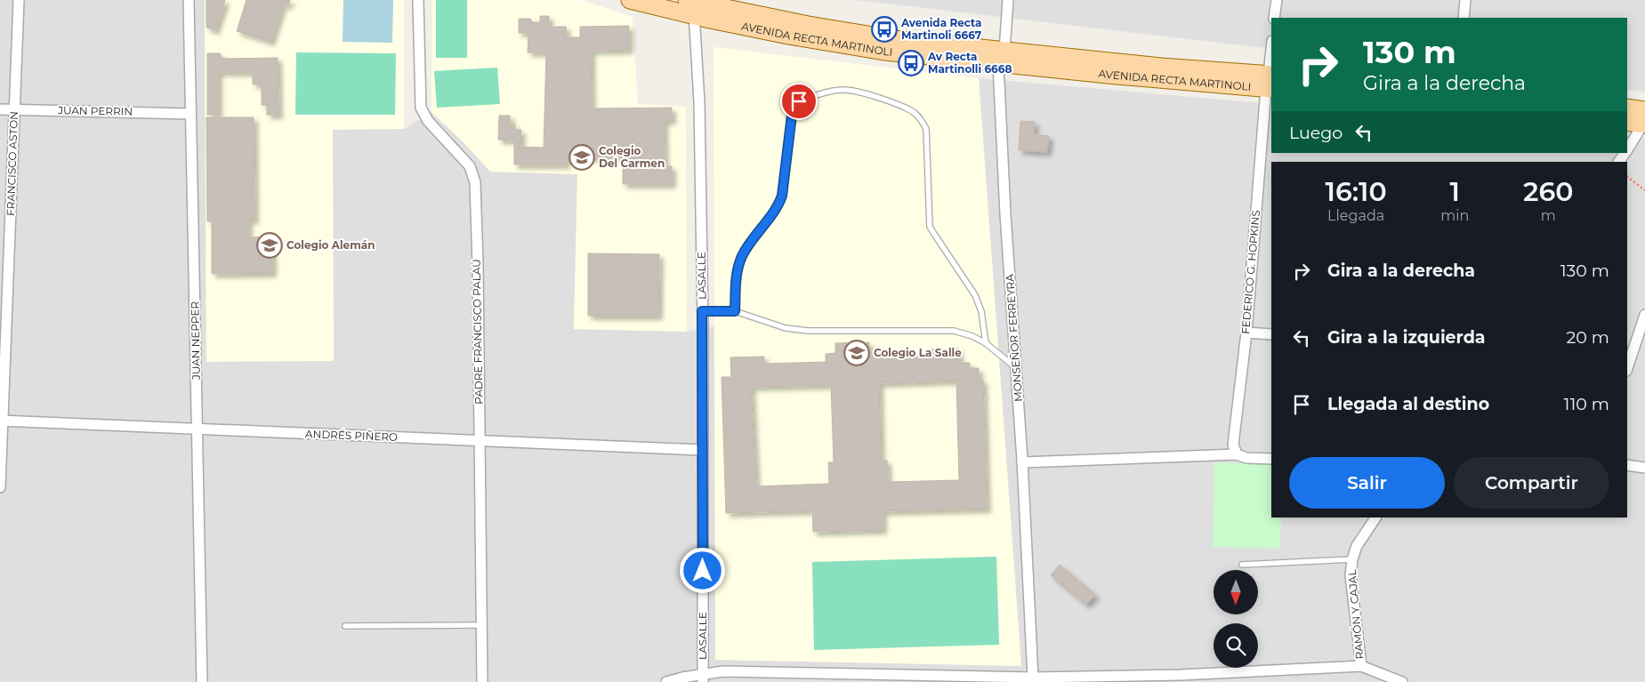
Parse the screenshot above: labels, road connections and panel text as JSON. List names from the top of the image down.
{
  "streets": {
    "main road": ["AVENIDA RECTA MARTINOLI"],
    "street": [
      "JUAN PERRIN",
      "FRANCISCO ASTON",
      "FEDERICO G. HOPKINS",
      "LASALLE",
      "PADRE FRANCISCO PALAU",
      "MONSEÑOR FERREYRA",
      "JUAN NEPPER",
      "ANDRÉS PIÑERO",
      "RAMÓN Y CAJAL"
    ]
  },
  "crossings": [
    ["AVENIDA RECTA MARTINOLI", "FEDERICO G. HOPKINS"],
    ["AVENIDA RECTA MARTINOLI", "LASALLE"],
    ["AVENIDA RECTA MARTINOLI", "MONSEÑOR FERREYRA"],
    ["JUAN PERRIN", "FRANCISCO ASTON"],
    ["JUAN PERRIN", "JUAN NEPPER"],
    ["FRANCISCO ASTON", "ANDRÉS PIÑERO"],
    ["LASALLE", "ANDRÉS PIÑERO"],
    ["PADRE FRANCISCO PALAU", "ANDRÉS PIÑERO"],
    ["JUAN NEPPER", "ANDRÉS PIÑERO"]
  ],
  "places": {
    "bus stop": ["Avenida Recta Martinoli 6667", "Av Recta Martinolli 6668"],
    "school or university": ["Colegio Del Carmen", "Colegio Alemán", "Colegio La Salle"]
  },
  "north": "bottom",
  "page": {
    "turn": ["130 m", "Gira a la derecha"],
    "then": "Luego",
    "eta": [
      "16:10",
      "Llegada",
      "1",
      "min",
      "260",
      "m"
    ],
    "list": [
      {
        "name": "Gira a la derecha",
        "value": "130 m"
      },
      {
        "name": "Gira a la izquierda",
        "value": "20 m"
      },
      {
        "name": "Llegada al destino",
        "value": "110 m"
      }
    ],
    "buttons": ["Salir", "Compartir"]
  }
}
